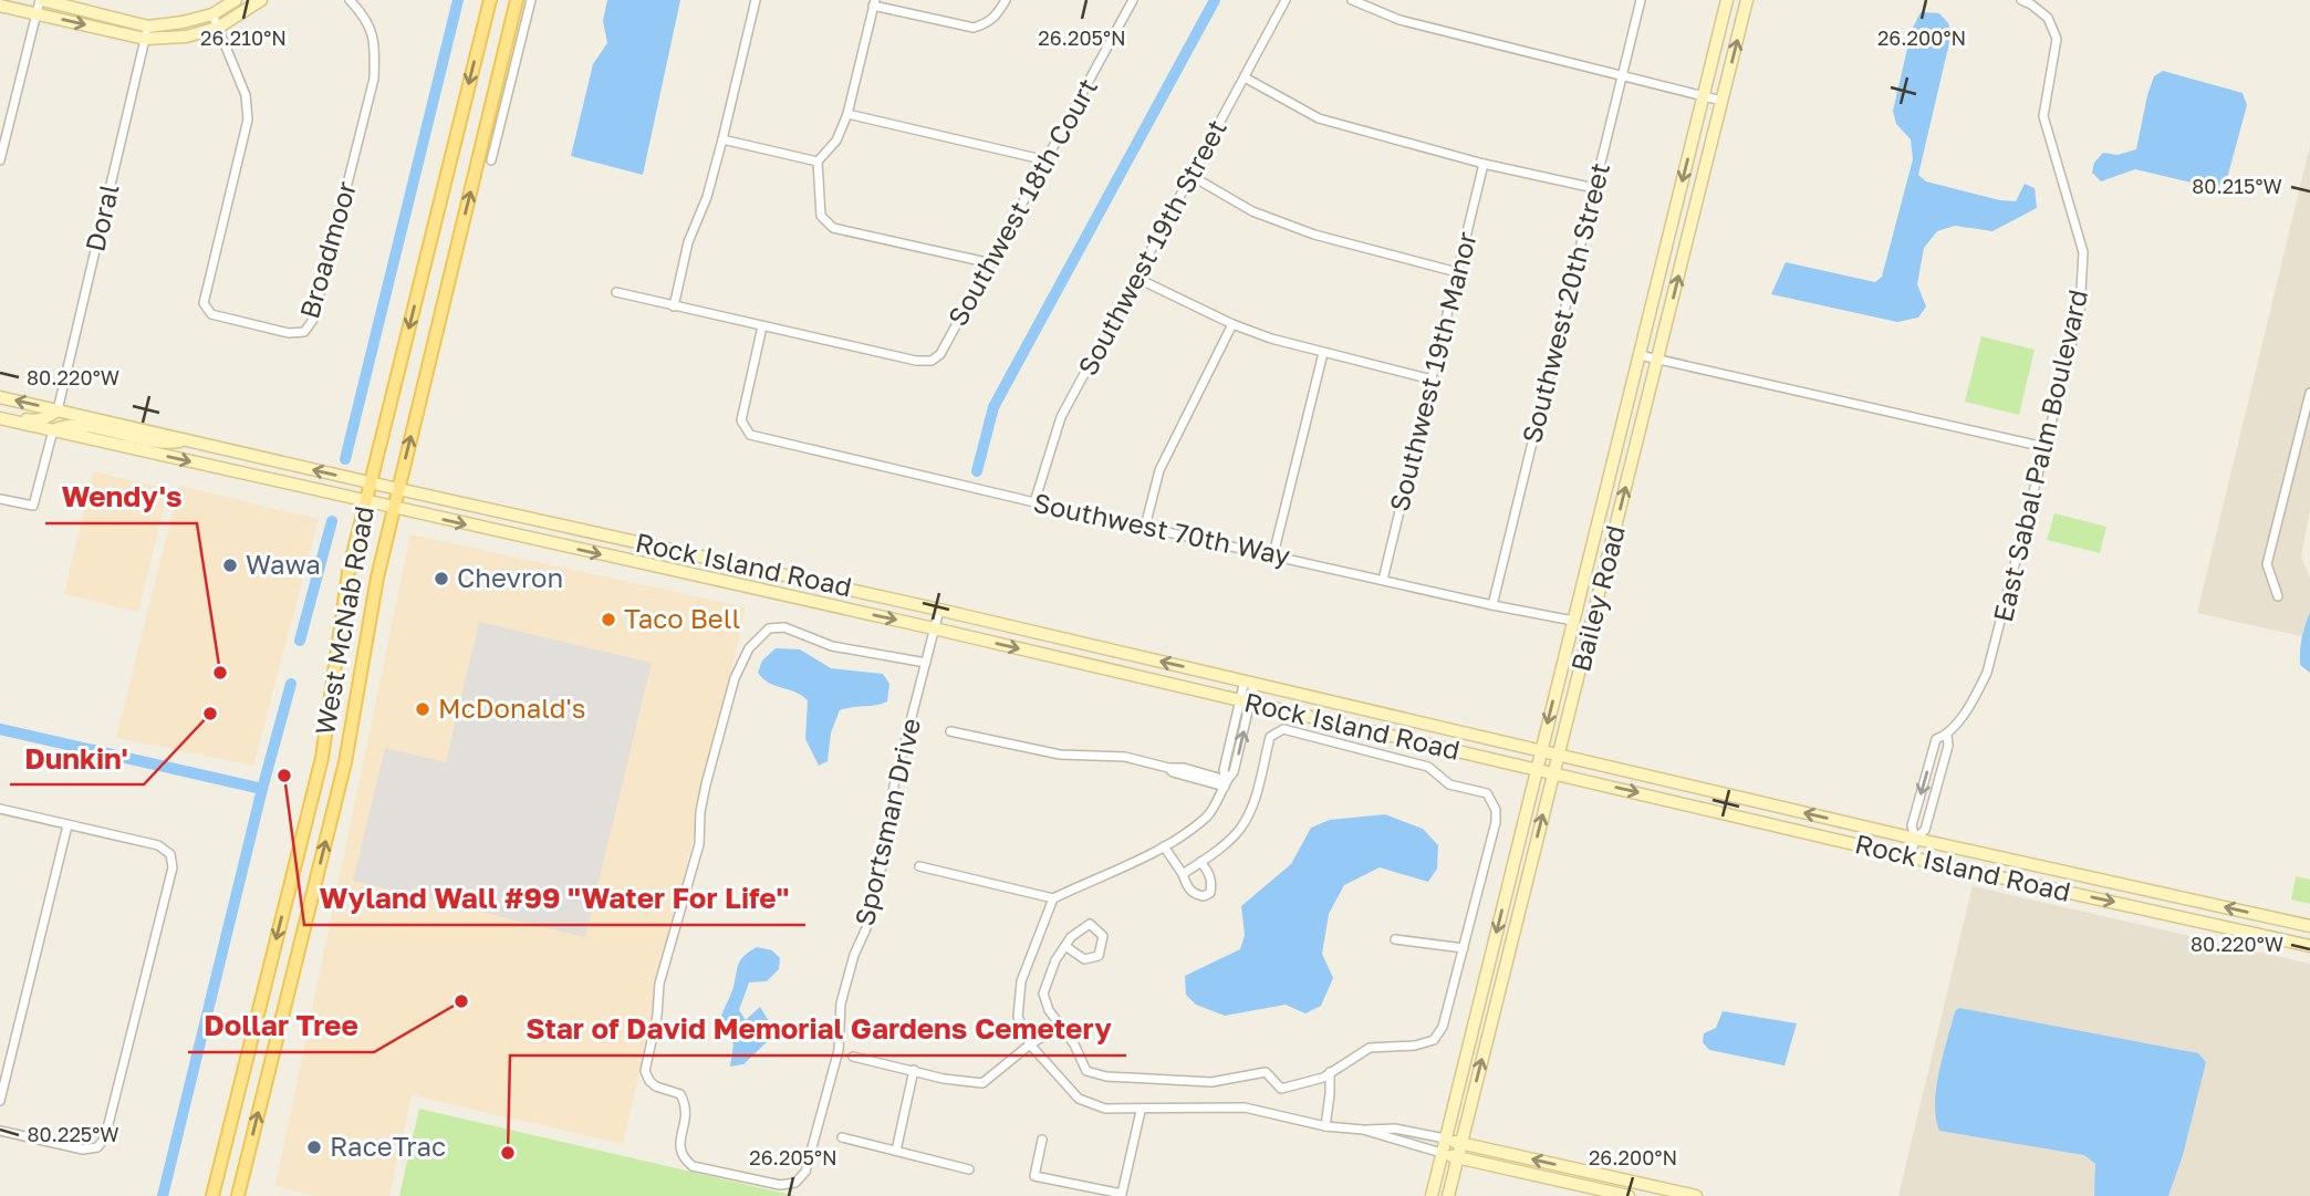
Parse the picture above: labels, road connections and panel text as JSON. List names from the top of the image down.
{
  "streets": {
    "main road": ["Rock Island Road", "Bailey Road", "West McNab Road"],
    "street": [
      "Southwest 18th Court",
      "Doral",
      "Southwest 19th Street",
      "Broadmoor",
      "Southwest 20th Street",
      "Southwest 19th Manor",
      "East Sabal Palm Boulevard",
      "Southwest 70th Way",
      "Sportsman Drive"
    ]
  },
  "crossings": [
    ["Southwest 18th Court", "Southwest 70th Way"],
    ["Southwest 19th Street", "Southwest 70th Way"],
    ["Southwest 20th Street", "Southwest 70th Way"],
    ["Southwest 19th Manor", "Southwest 70th Way"],
    ["East Sabal Palm Boulevard", "Rock Island Road"],
    ["Southwest 70th Way", "Bailey Road"],
    ["Rock Island Road", "Bailey Road"],
    ["Rock Island Road", "West McNab Road"],
    ["Rock Island Road", "Sportsman Drive"]
  ],
  "places": [
    "Wawa",
    "Chevron",
    "Taco Bell",
    "Wendy's",
    "McDonald's",
    "Dunkin'",
    "Wyland Wall #99 \"Water For Life\"",
    "Dollar Tree",
    "RaceTrac",
    "Star of David Memorial Gardens Cemetery"
  ],
  "coordinates": [
    "26.210°N",
    "26.205°N",
    "26.200°N",
    "80.215°W",
    "80.220°W",
    "80.225°W"
  ]
}
